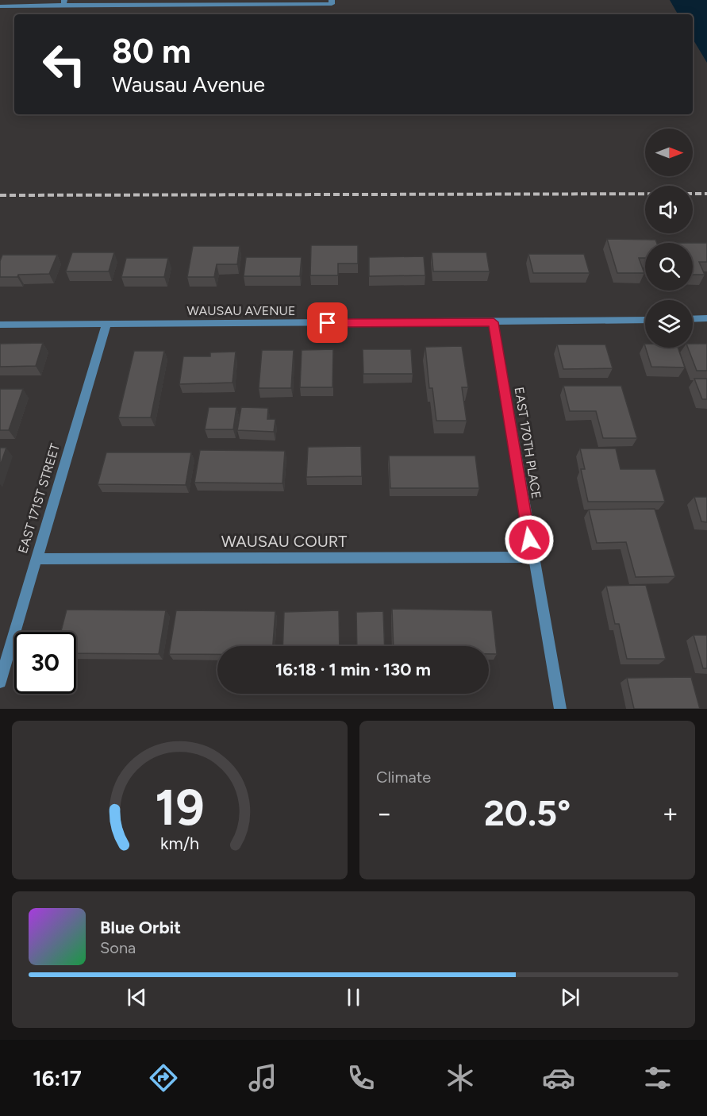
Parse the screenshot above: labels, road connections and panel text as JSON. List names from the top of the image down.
{
  "streets": {
    "street": [
      "WAUSAU AVENUE",
      "EAST 170TH PLACE",
      "EAST 171ST STREET",
      "WAUSAU COURT"
    ]
  },
  "crossings": [
    ["WAUSAU AVENUE", "EAST 170TH PLACE"],
    ["WAUSAU AVENUE", "EAST 171ST STREET"],
    ["EAST 170TH PLACE", "WAUSAU COURT"],
    ["EAST 171ST STREET", "WAUSAU COURT"]
  ],
  "north": "right",
  "page": {
    "turn": ["80 m", "Wausau Avenue"],
    "limit": "30",
    "trip": "16:18 · 1 min · 130 m",
    "tile": "Climate",
    "heat": ["−", "20.5°", "+"],
    "song": ["Blue Orbit", "Sona"],
    "tabs": "16:17",
    "gauge": ["19", "km/h"]
  }
}
